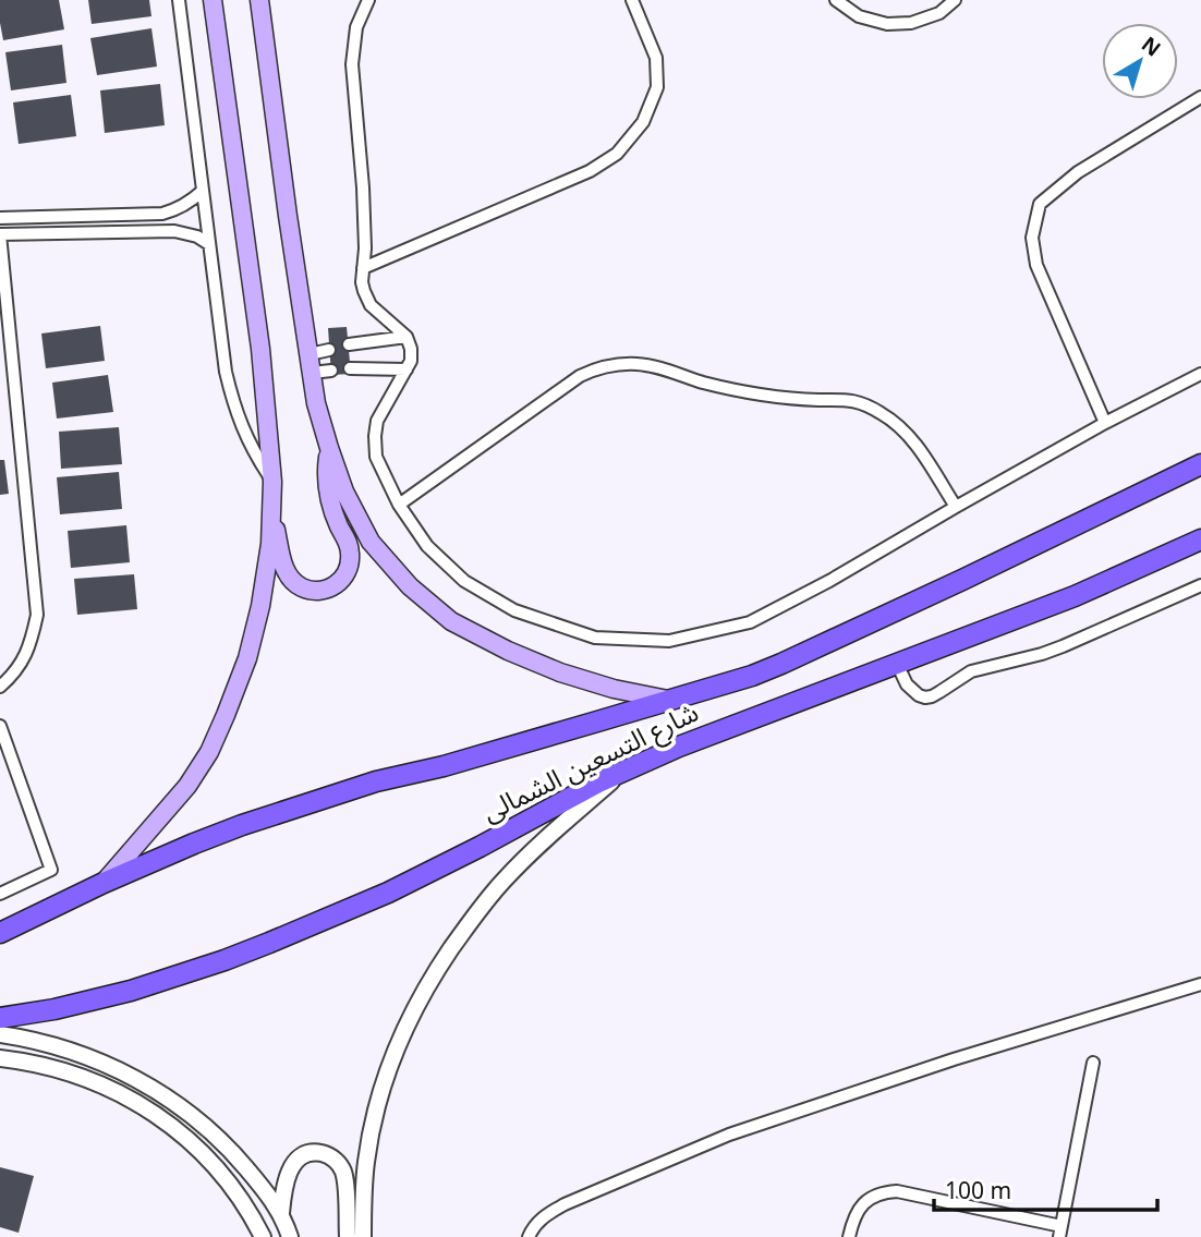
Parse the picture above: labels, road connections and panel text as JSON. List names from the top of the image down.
{
  "streets": {
    "main road": ["شارع التسعين الشمالى"]
  },
  "scale_bar": "100 m",
  "north": "top right"
}
